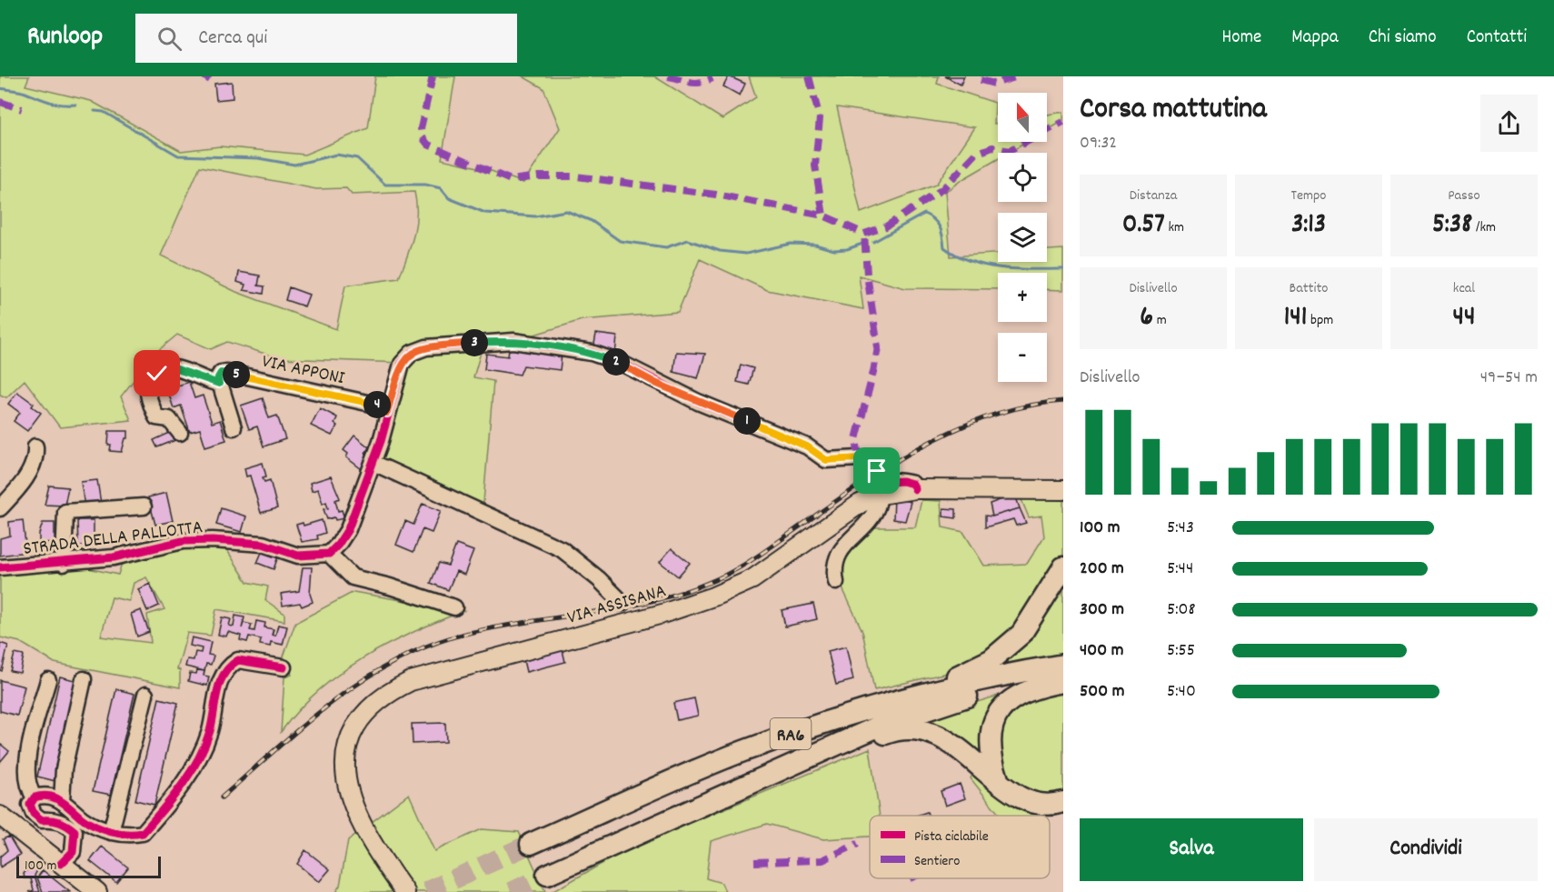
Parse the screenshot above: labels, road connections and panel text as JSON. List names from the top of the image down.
{
  "streets": {
    "highway": ["RA6"],
    "main road": ["VIA ASSISANA"],
    "street": ["VIA APPONI", "STRADA DELLA PALLOTTA"]
  },
  "legend": ["Pista ciclabile", "Sentiero"],
  "scale_bar": "100 m",
  "north": "top",
  "page": {
    "header": "Runloop",
    "search": "Cerca qui",
    "nav": [
      "Home",
      "Mappa",
      "Chi siamo",
      "Contatti"
    ],
    "heading": ["Corsa mattutina", "09:32"],
    "map_buttons": ["+", "−"],
    "stats": [
      ["Distanza", "0.57 km"],
      ["Tempo", "3:13"],
      ["Passo", "5:38 /km"],
      ["Dislivello", "6 m"],
      ["Battito", "141 bpm"],
      ["kcal", "44"]
    ],
    "pins": [
      "3",
      "2",
      "5",
      "4",
      "1"
    ],
    "chart": ["Dislivello", "49–54 m"],
    "list": [
      {
        "name": "100 m",
        "note": "5:43"
      },
      {
        "name": "200 m",
        "note": "5:44"
      },
      {
        "name": "300 m",
        "note": "5:08"
      },
      {
        "name": "400 m",
        "note": "5:55"
      },
      {
        "name": "500 m",
        "note": "5:40"
      }
    ],
    "buttons": ["Salva", "Condividi"],
    "scale": "100 m"
  }
}
